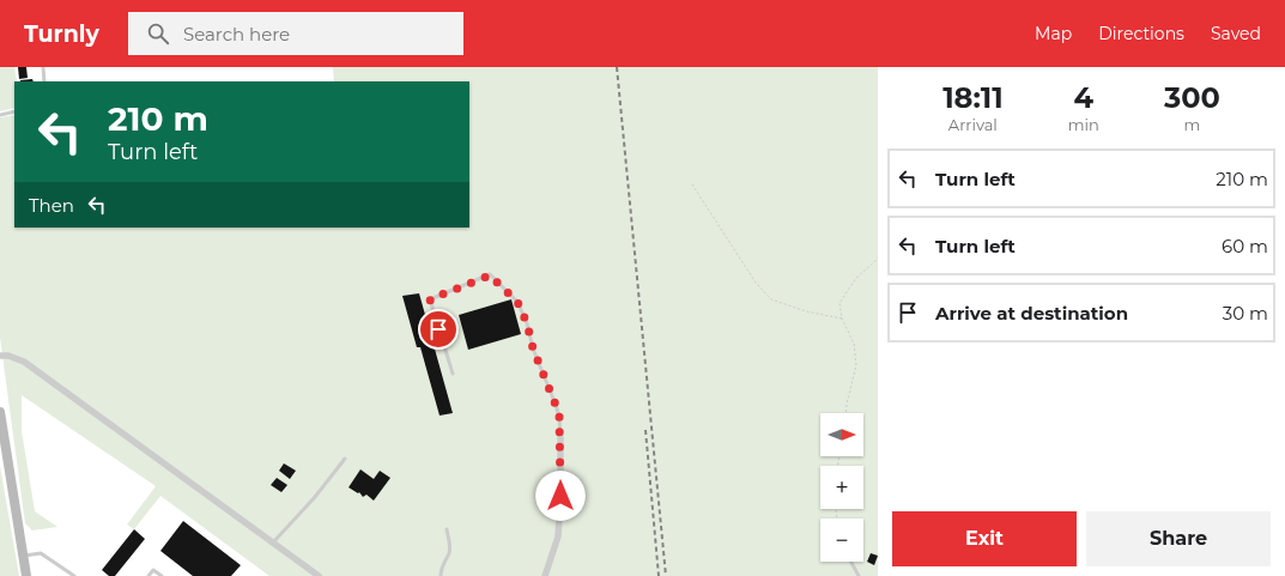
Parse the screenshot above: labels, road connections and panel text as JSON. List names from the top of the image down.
{
  "north": "right",
  "page": {
    "header": "Turnly",
    "search": "Search here",
    "nav": ["Map", "Directions", "Saved"],
    "eta": [
      "18:11",
      "Arrival",
      "4",
      "min",
      "300",
      "m"
    ],
    "turn": ["210 m", "Turn left"],
    "list": [
      {
        "name": "Turn left",
        "value": "210 m"
      },
      {
        "name": "Turn left",
        "value": "60 m"
      },
      {
        "name": "Arrive at destination",
        "value": "30 m"
      }
    ],
    "then": "Then",
    "map_buttons": ["+", "−"],
    "buttons": ["Exit", "Share"]
  }
}
